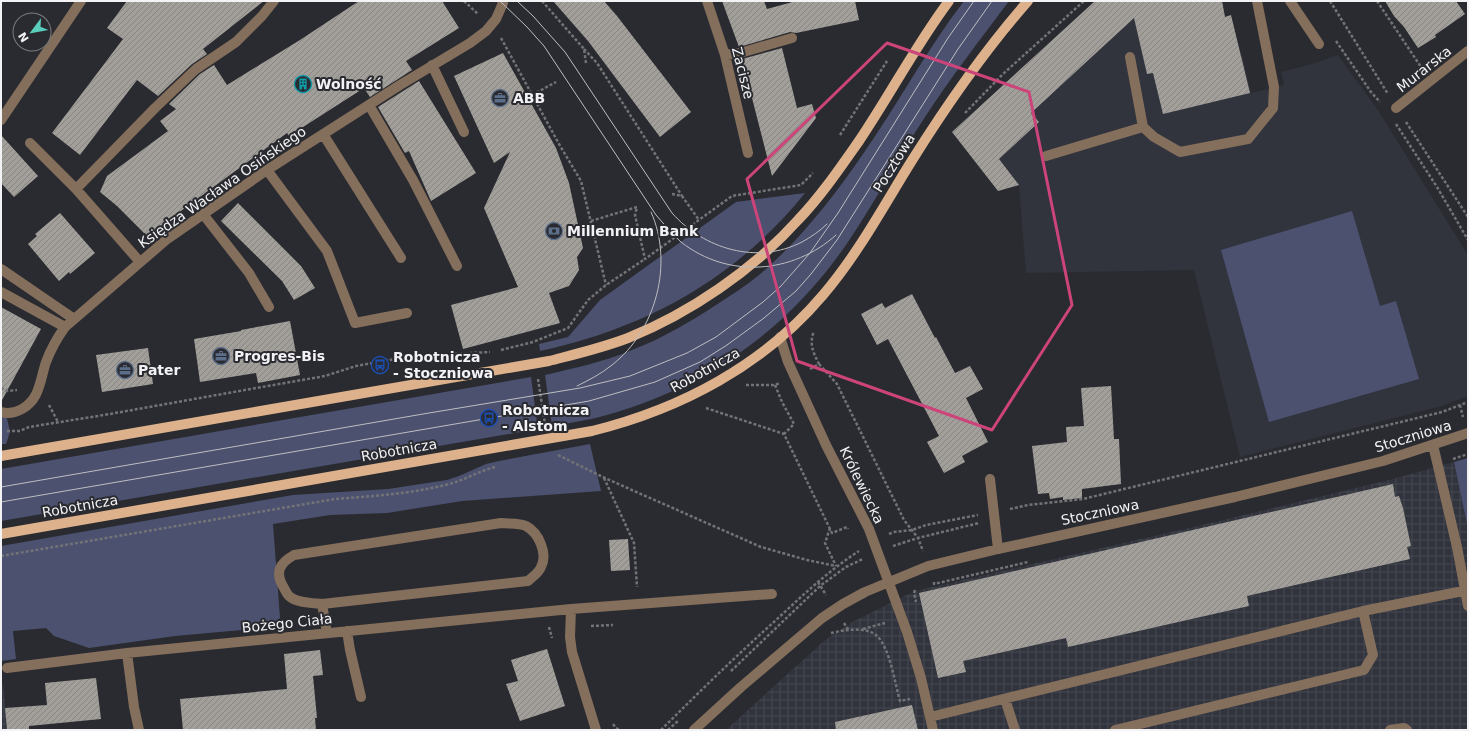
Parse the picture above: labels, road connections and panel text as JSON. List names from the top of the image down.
{
  "streets": {
    "main road": ["Pocztowa", "Robotnicza"],
    "street": [
      "Murarska",
      "Zacisze",
      "Księdza Wacława Osińskiego",
      "Stoczniowa",
      "Królewiecka",
      "Bożego Ciała"
    ]
  },
  "crossings": [
    ["Pocztowa", "Robotnicza"],
    ["Pocztowa", "Królewiecka"],
    ["Robotnicza", "Królewiecka"],
    ["Stoczniowa", "Królewiecka"]
  ],
  "places": {
    "building": ["Wolność"],
    "office": ["ABB", "Progres-Bis", "Pater"],
    "bank": ["Millennium Bank"],
    "bus stop": ["Robotnicza - Stoczniowa", "Robotnicza - Alstom"]
  },
  "north": "bottom left"
}
